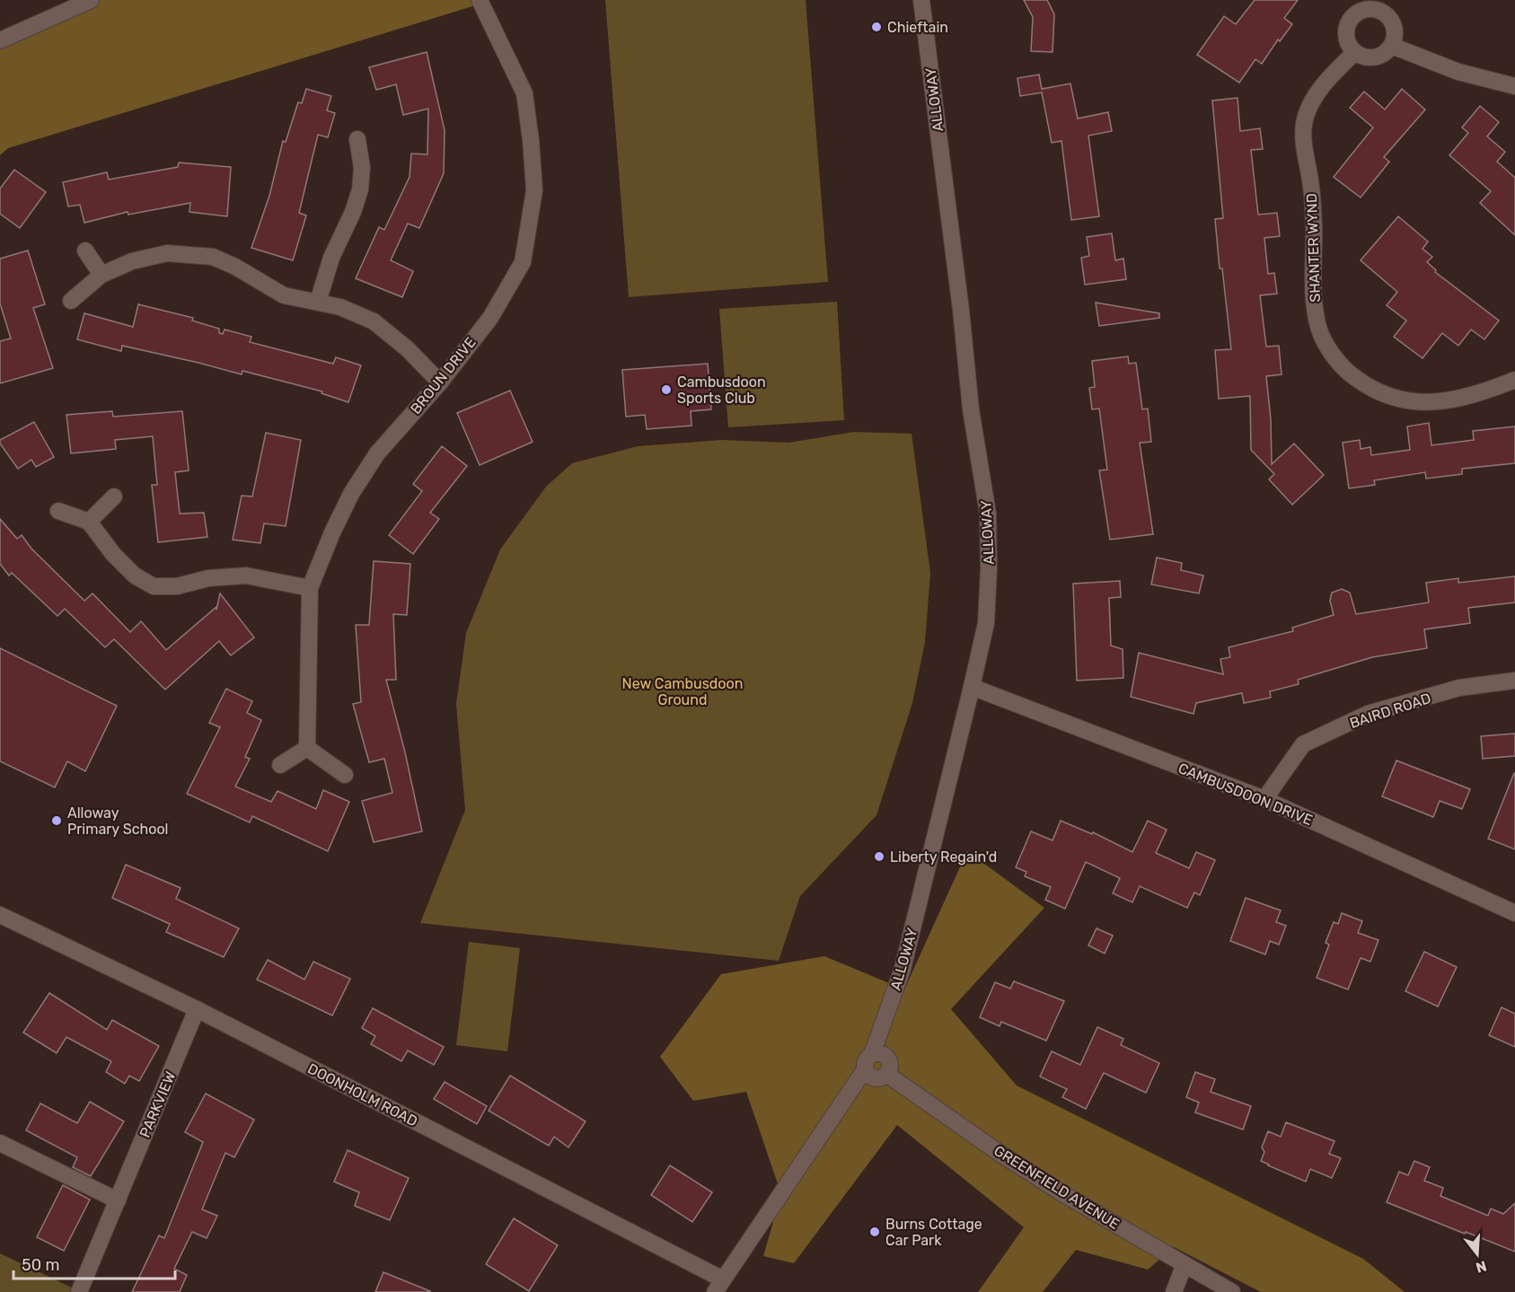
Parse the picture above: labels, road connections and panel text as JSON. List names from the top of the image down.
{
  "streets": {
    "street": [
      "ALLOWAY",
      "SHANTER WYND",
      "BROUN DRIVE",
      "BAIRD ROAD",
      "CAMBUSDOON DRIVE",
      "DOONHOLM ROAD",
      "PARKVIEW",
      "GREENFIELD AVENUE"
    ]
  },
  "crossings": [
    ["ALLOWAY", "CAMBUSDOON DRIVE"],
    ["ALLOWAY", "DOONHOLM ROAD"],
    ["ALLOWAY", "GREENFIELD AVENUE"],
    ["BAIRD ROAD", "CAMBUSDOON DRIVE"],
    ["DOONHOLM ROAD", "PARKVIEW"]
  ],
  "parks": ["New Cambusdoon Ground"],
  "places": [
    "Chieftain",
    "Cambusdoon Sports Club",
    "Alloway Primary School",
    "Liberty Regain'd",
    "Burns Cottage Car Park"
  ],
  "scale_bar": "50 m",
  "north": "bottom"
}
